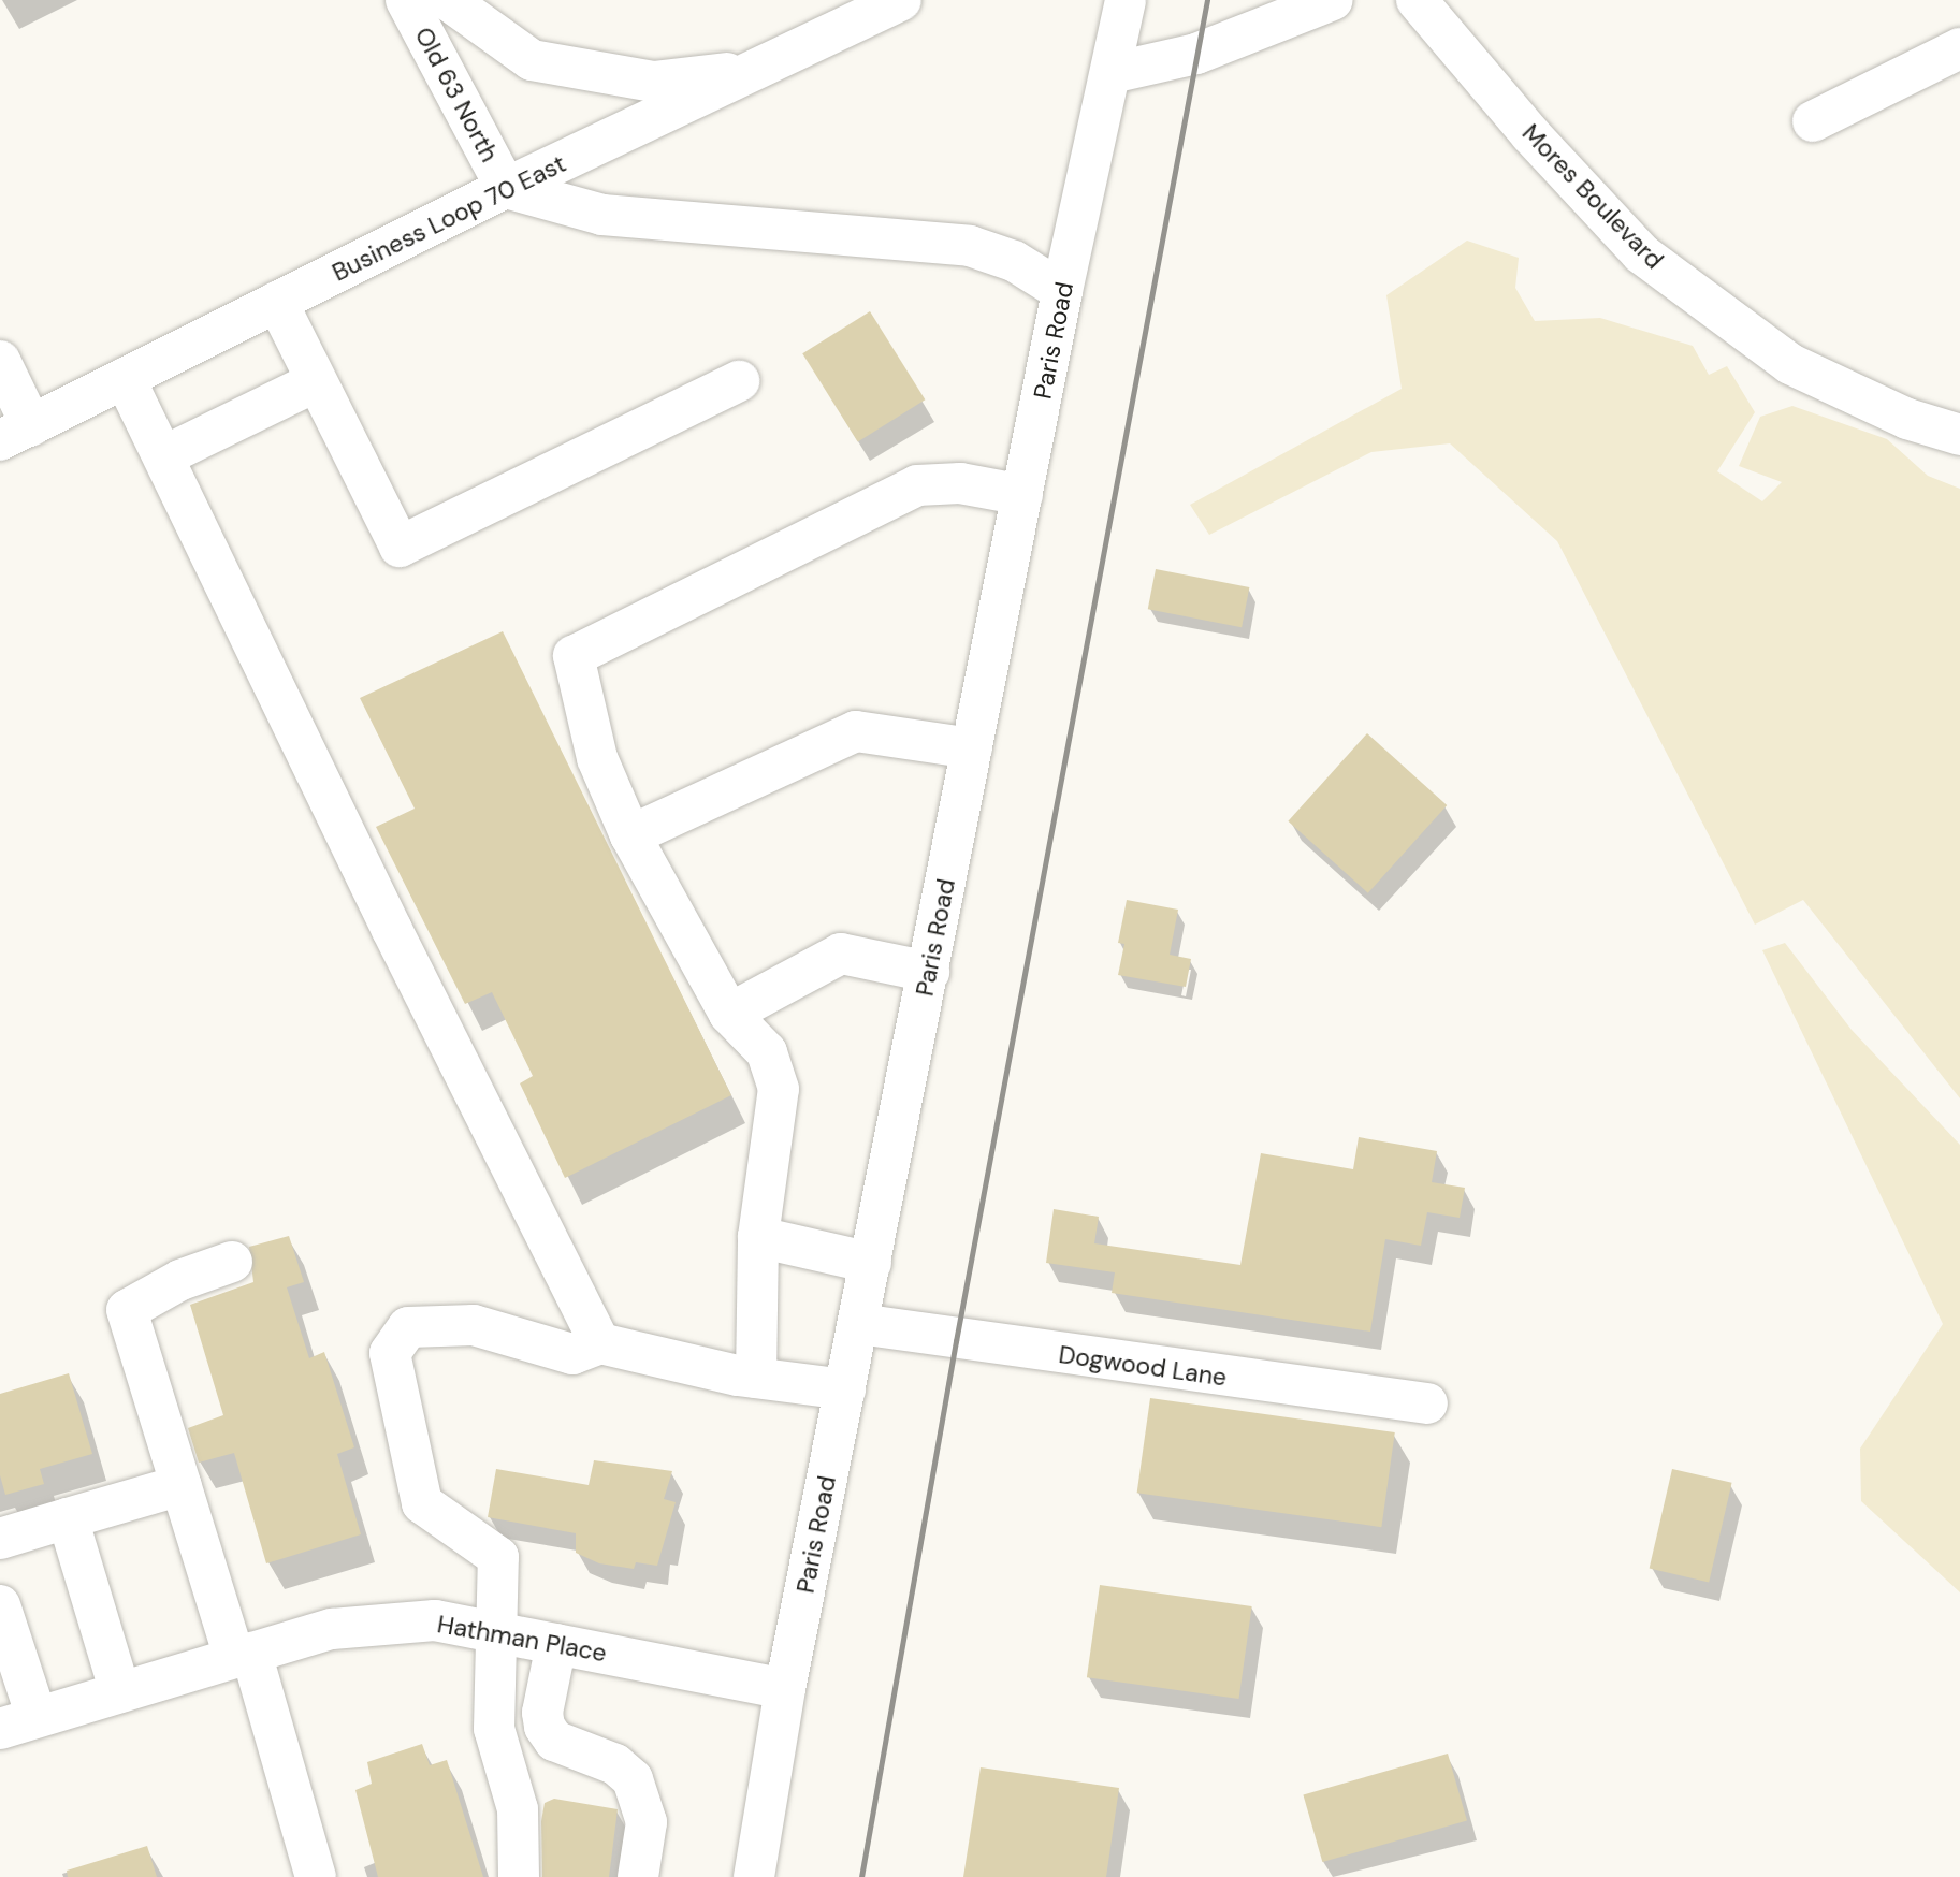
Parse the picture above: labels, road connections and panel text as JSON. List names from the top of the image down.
{
  "streets": {
    "main road": [
      "Old 63 North",
      "Mores Boulevard",
      "Business Loop 70 East",
      "Paris Road",
      "Dogwood Lane",
      "Hathman Place"
    ]
  },
  "crossings": [
    ["Old 63 North", "Business Loop 70 East"],
    ["Paris Road", "Dogwood Lane"],
    ["Paris Road", "Hathman Place"]
  ]
}
